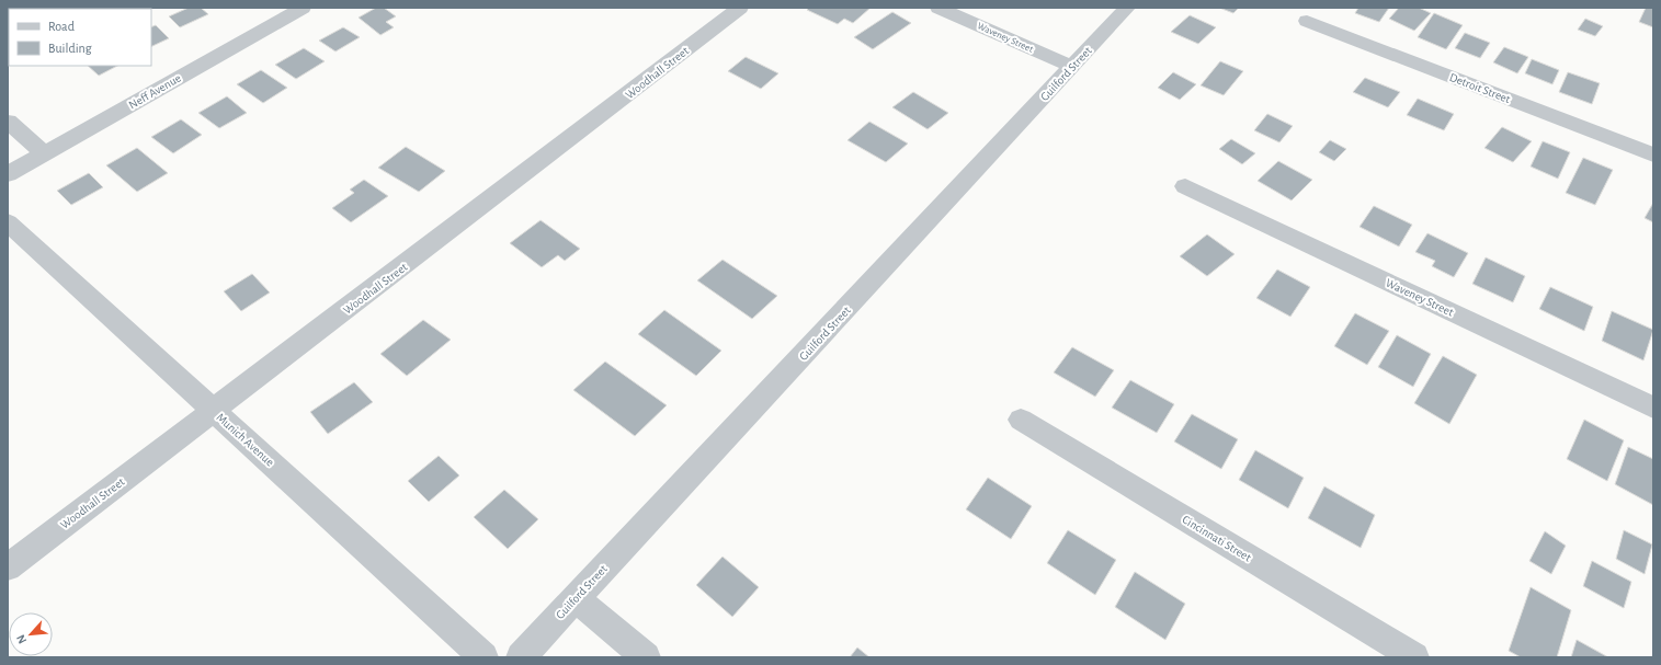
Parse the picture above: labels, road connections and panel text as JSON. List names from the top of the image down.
{
  "streets": {
    "street": [
      "Waveney Street",
      "Woodhall Street",
      "Guilford Street",
      "Detroit Street",
      "Neff Avenue",
      "Munich Avenue",
      "Cincinnati Street"
    ]
  },
  "crossings": [
    ["Waveney Street", "Guilford Street"],
    ["Woodhall Street", "Munich Avenue"]
  ],
  "legend": ["Road", "Building"],
  "north": "bottom left"
}
